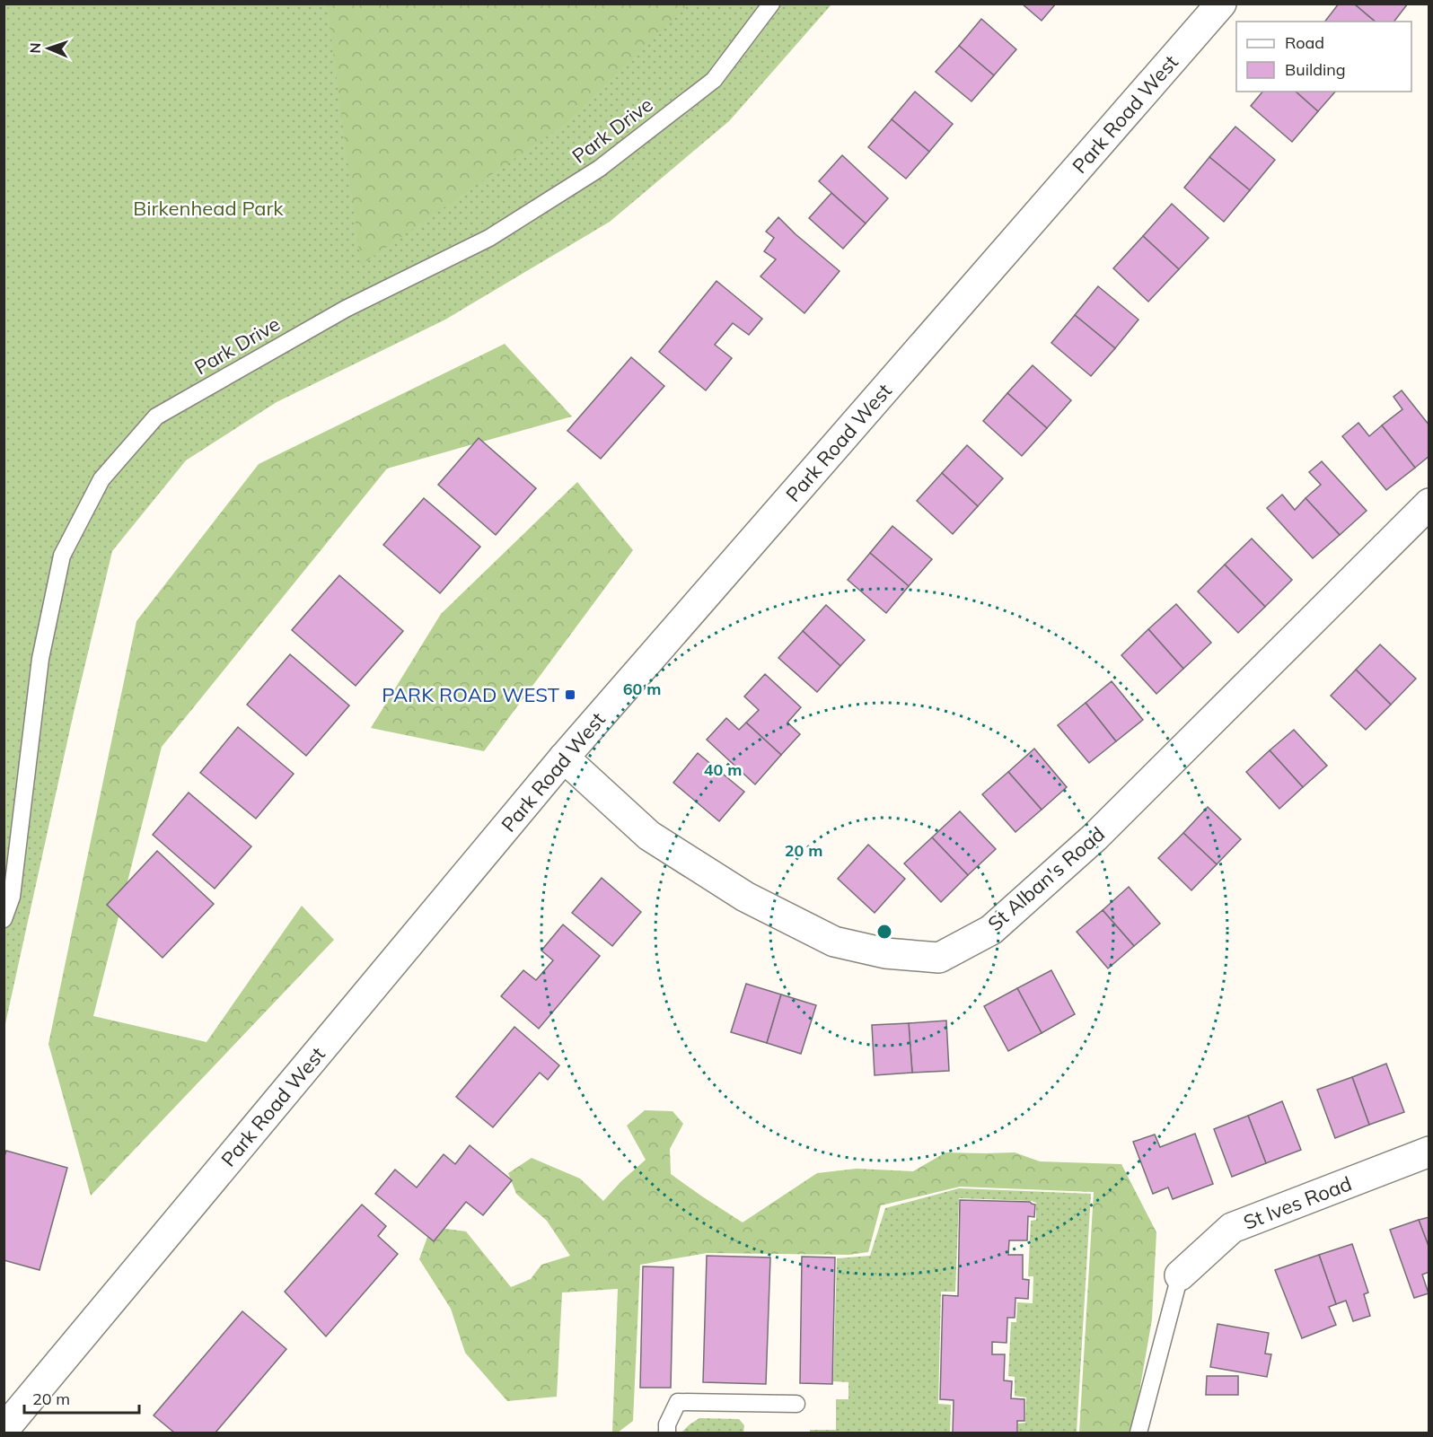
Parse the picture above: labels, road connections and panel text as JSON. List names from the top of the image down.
{
  "streets": {
    "street": ["Park Road West", "St Alban's Road", "St Ives Road"],
    "lane": ["Park Drive"]
  },
  "crossings": [
    ["Park Road West", "St Alban's Road"]
  ],
  "parks": ["Birkenhead Park"],
  "places": {
    "transit": ["PARK ROAD WEST"]
  },
  "legend": ["Road", "Building"],
  "scale_bar": "20 m",
  "north": "left",
  "rings": ["60 m", "40 m", "20 m"]
}
